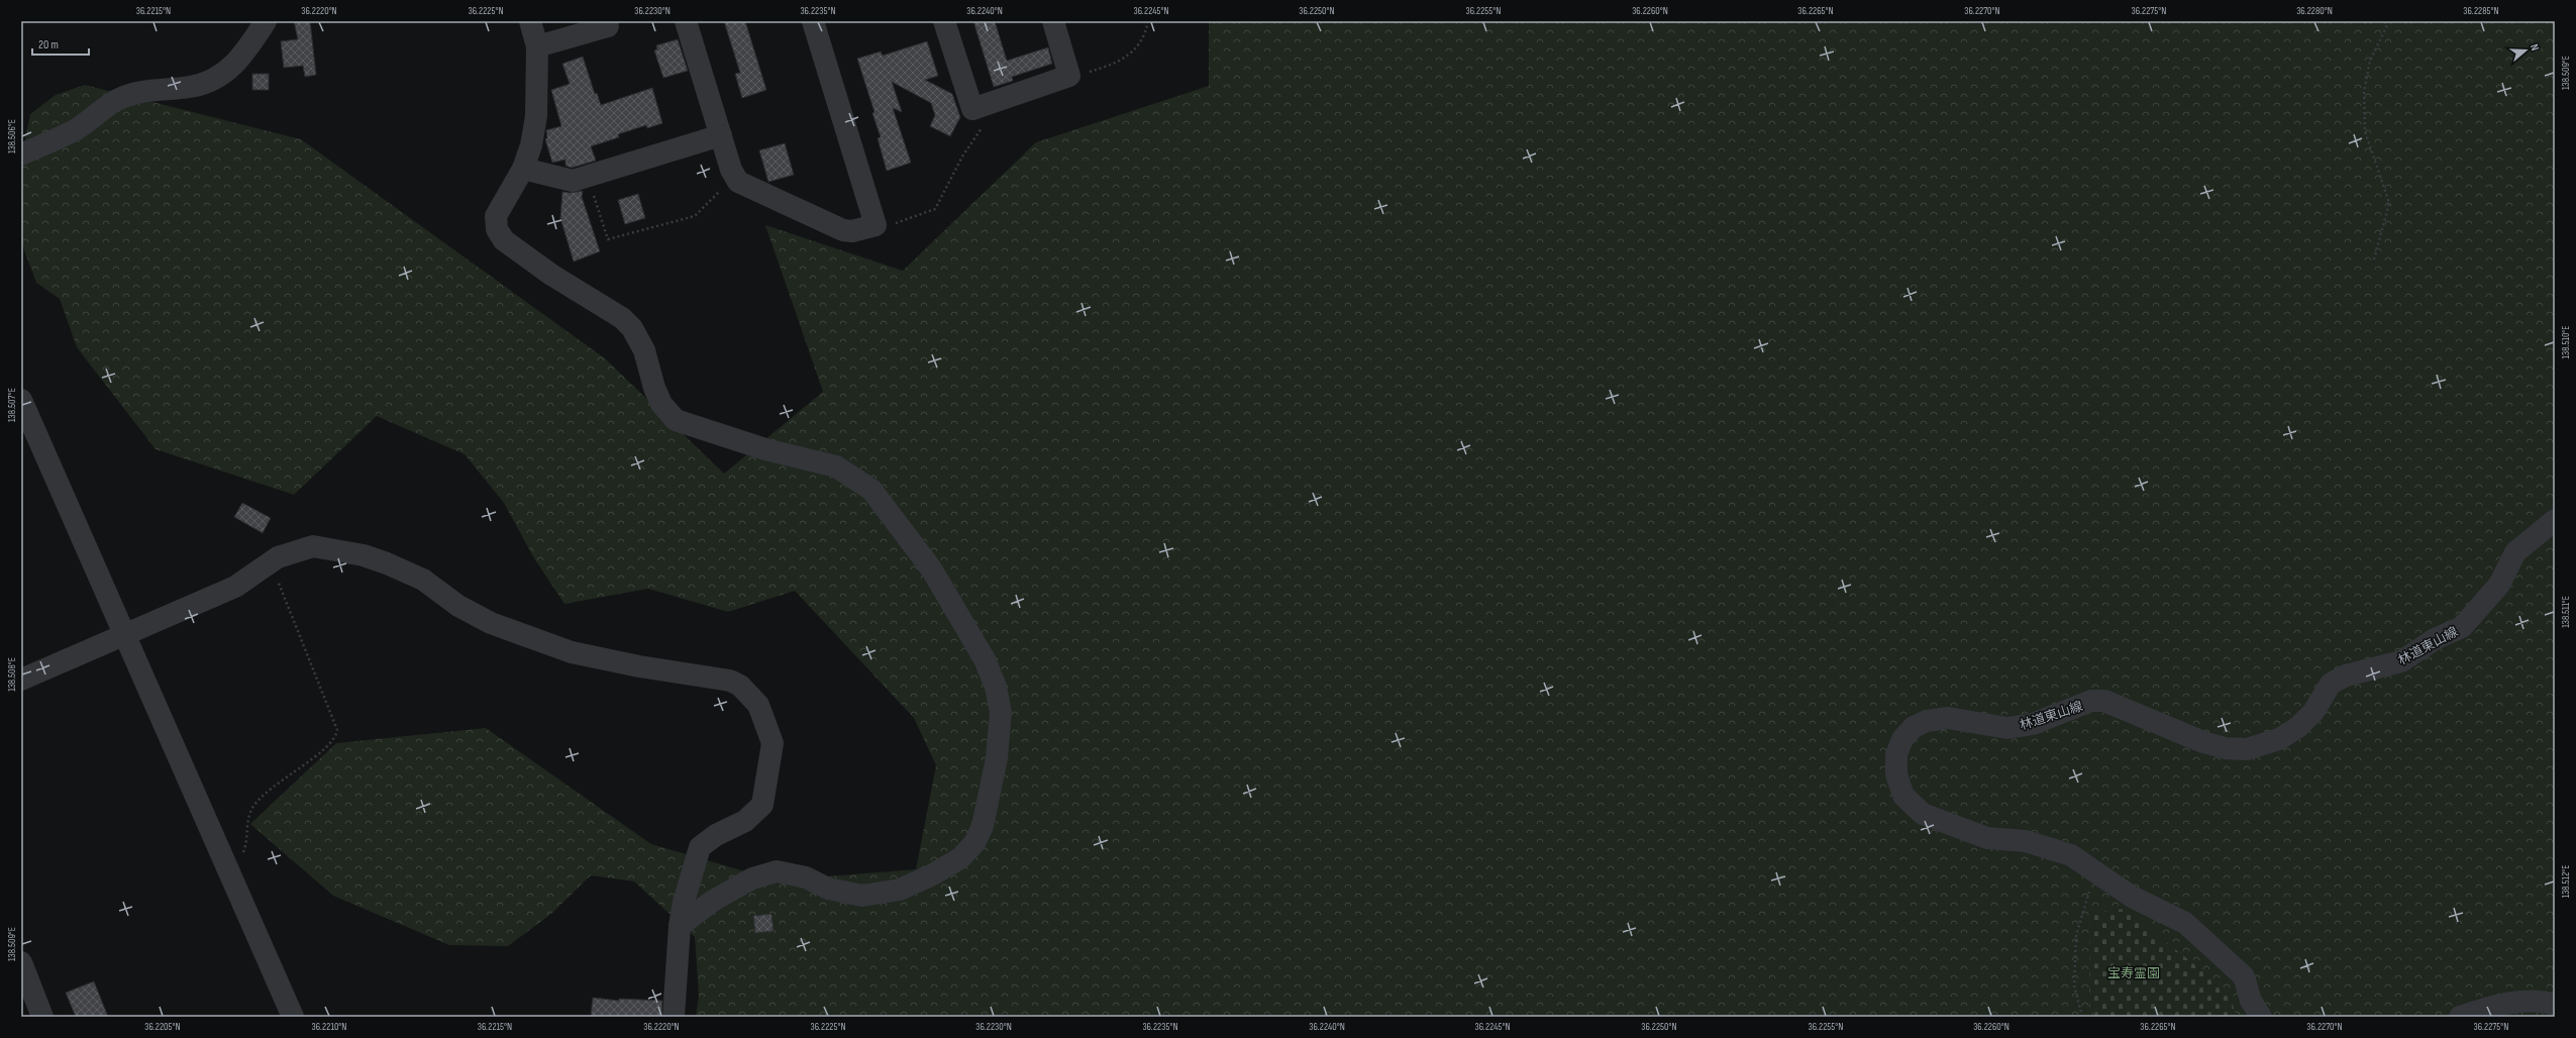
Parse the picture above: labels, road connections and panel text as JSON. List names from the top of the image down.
{
  "streets": {
    "street": ["林道東山線"]
  },
  "parks": ["宝寿霊園"],
  "scale_bar": "20 m",
  "north": "right",
  "coordinates": [
    "36.2215°N",
    "36.2220°N",
    "36.2225°N",
    "36.2230°N",
    "36.2235°N",
    "36.2240°N",
    "36.2245°N",
    "36.2250°N",
    "36.2255°N",
    "36.2260°N",
    "36.2265°N",
    "36.2270°N",
    "36.2275°N",
    "36.2280°N",
    "36.2285°N",
    "138.509°E",
    "138.506°E",
    "138.510°E",
    "138.507°E",
    "138.511°E",
    "138.508°E",
    "138.512°E",
    "36.2205°N",
    "36.2210°N"
  ]
}
